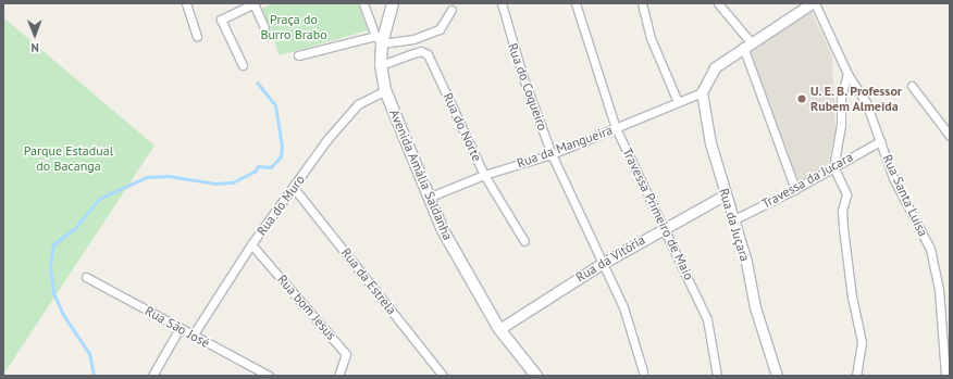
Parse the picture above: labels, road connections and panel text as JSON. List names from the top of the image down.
{
  "streets": {
    "main road": ["Avenida Amália Saldanha"],
    "street": [
      "Rua do Coqueiro",
      "Rua do Norte",
      "Rua da Mangueira",
      "Travessa da Jucara",
      "Rua Santa Luísa",
      "Rua do Muro",
      "Travessa Primeiro de Maio",
      "Rua da Juçara",
      "Rua da Vitória",
      "Rua da Estrela",
      "Rua bom Jesus",
      "Rua São José"
    ]
  },
  "crossings": [
    ["Rua do Coqueiro", "Rua da Mangueira"],
    ["Rua do Coqueiro", "Rua da Vitória"],
    ["Rua do Norte", "Rua da Mangueira"],
    ["Rua do Norte", "Avenida Amália Saldanha"],
    ["Rua da Mangueira", "Avenida Amália Saldanha"],
    ["Rua da Mangueira", "Travessa Primeiro de Maio"],
    ["Rua da Mangueira", "Rua da Juçara"],
    ["Avenida Amália Saldanha", "Rua do Muro"],
    ["Avenida Amália Saldanha", "Rua da Vitória"],
    ["Travessa da Jucara", "Rua Santa Luísa"],
    ["Travessa da Jucara", "Rua da Juçara"],
    ["Rua do Muro", "Rua da Estrela"],
    ["Rua do Muro", "Rua bom Jesus"],
    ["Rua do Muro", "Rua São José"],
    ["Travessa Primeiro de Maio", "Rua da Vitória"],
    ["Rua da Juçara", "Rua da Vitória"]
  ],
  "parks": ["Praça do Burro Brabo", "Parque Estadual do Bacanga"],
  "places": ["U. E. B. Professor Rubem Almeida"],
  "north": "bottom"
}
